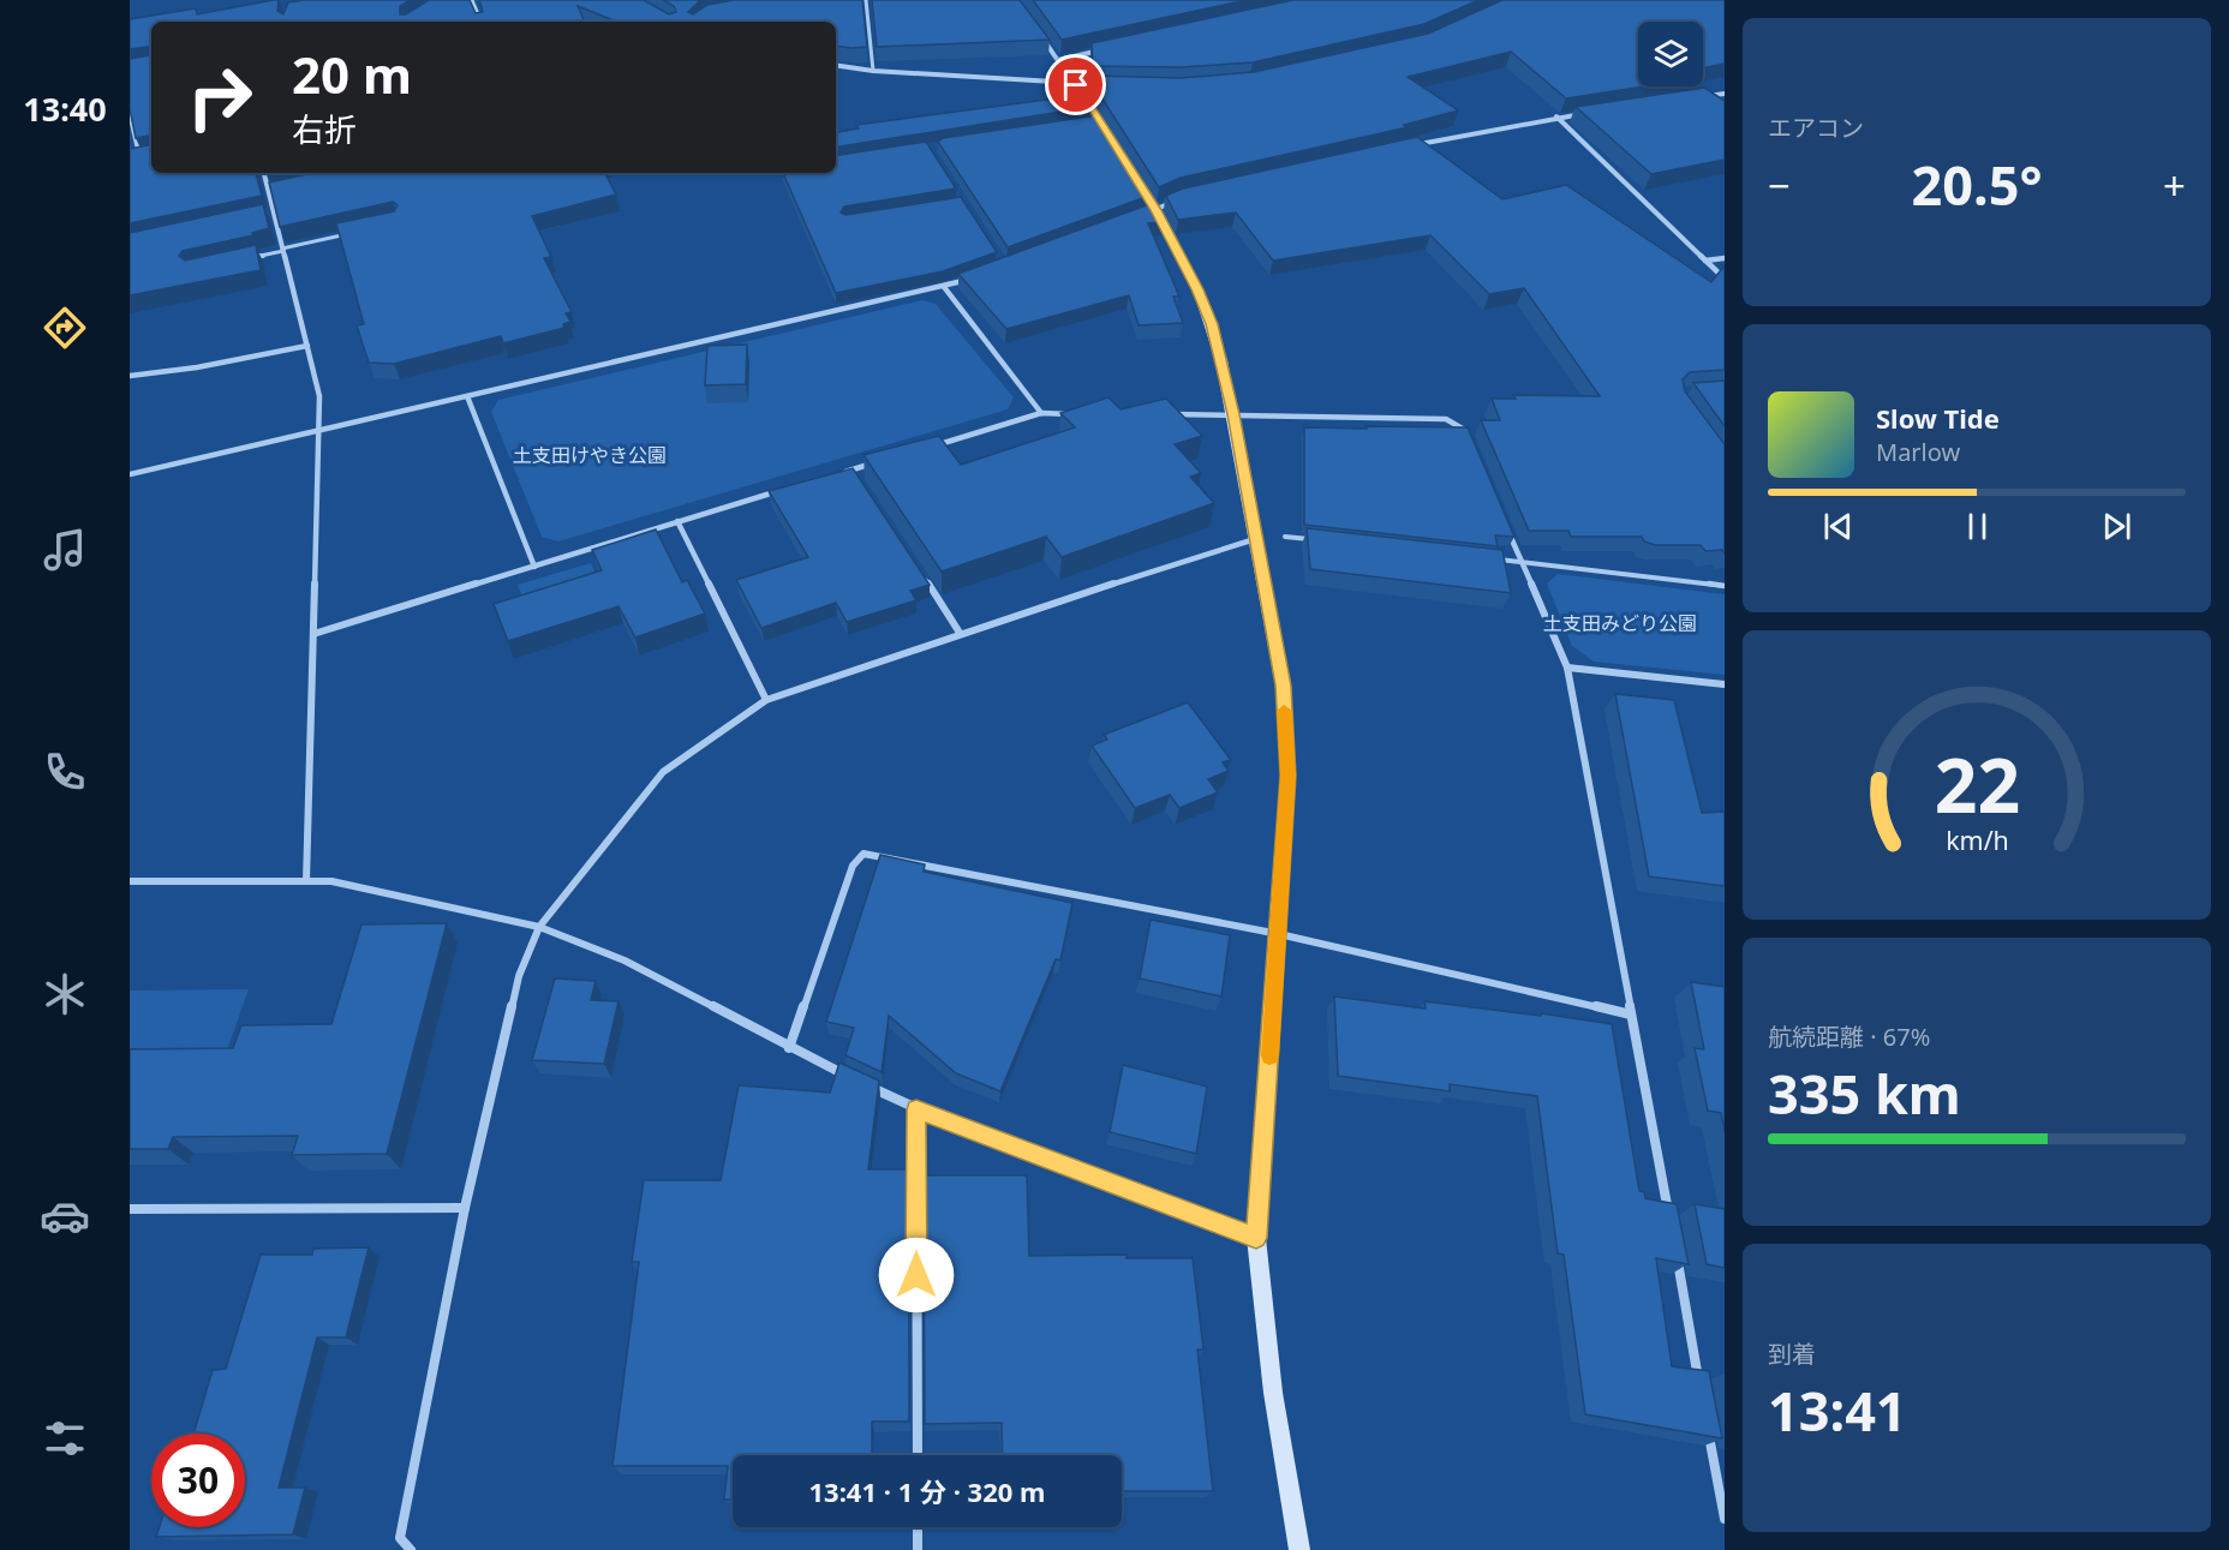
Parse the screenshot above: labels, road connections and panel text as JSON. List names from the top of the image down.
{
  "parks": ["土支田けやき公園", "土支田みどり公園"],
  "page": {
    "tabs": "13:40",
    "tile": [
      "エアコン",
      ["航続距離 · 67%", "335 km"],
      ["到着", "13:41"]
    ],
    "turn": ["20 m", "右折"],
    "heat": ["−", "20.5°", "+"],
    "song": ["Slow Tide", "Marlow"],
    "limit": "30",
    "trip": "13:41 · 1 分 · 320 m",
    "gauge": ["22", "km/h"]
  }
}
